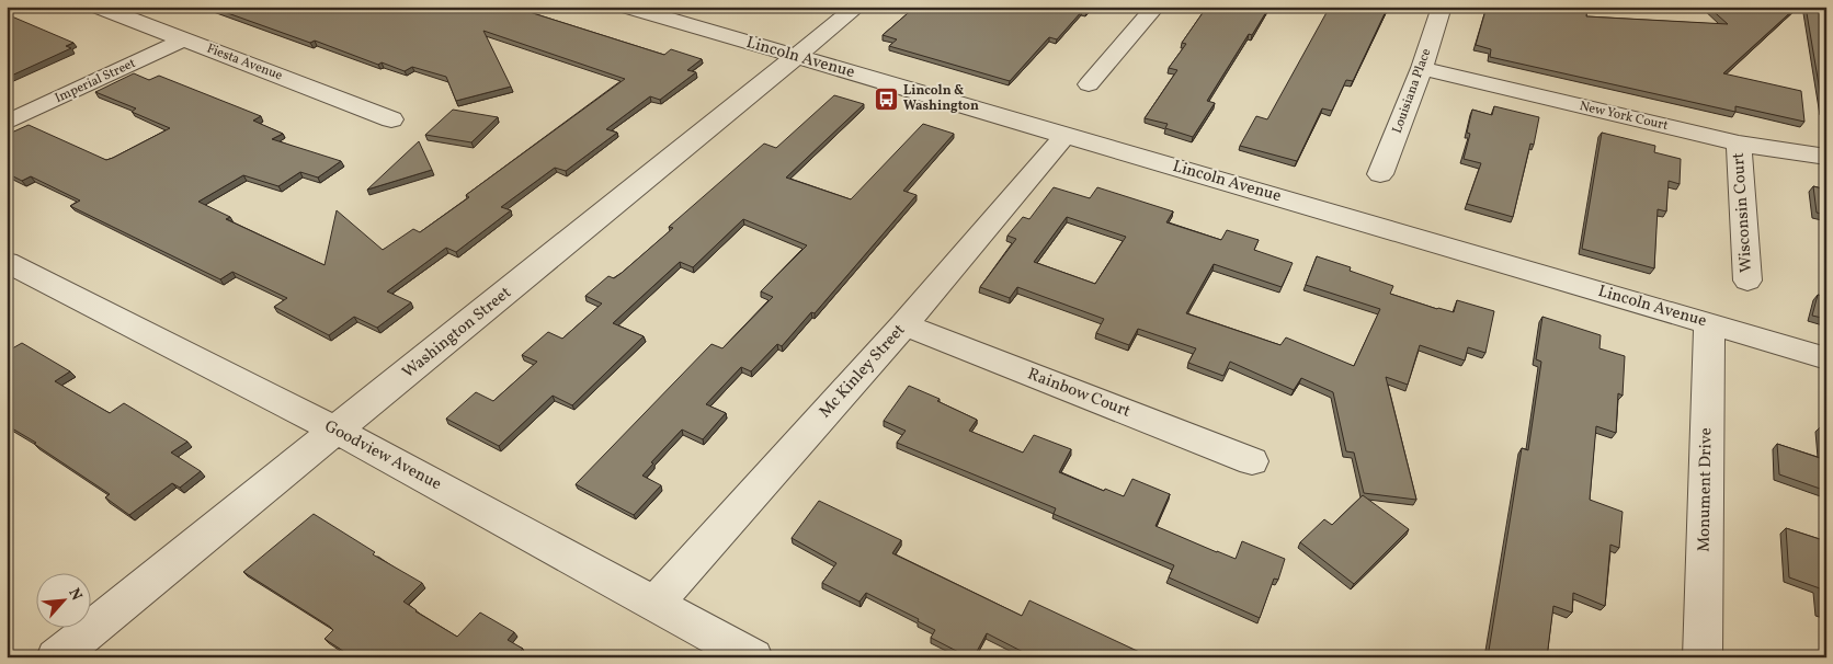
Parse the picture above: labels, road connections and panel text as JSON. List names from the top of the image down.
{
  "streets": {
    "street": [
      "Lincoln Avenue",
      "Fiesta Avenue",
      "Imperial Street",
      "Louisiana Place",
      "New York Court",
      "Wisconsin Court",
      "Washington Street",
      "Mc Kinley Street",
      "Rainbow Court",
      "Goodview Avenue",
      "Monument Drive"
    ]
  },
  "crossings": [
    ["Lincoln Avenue", "Washington Street"],
    ["Lincoln Avenue", "Mc Kinley Street"],
    ["Lincoln Avenue", "Monument Drive"],
    ["Fiesta Avenue", "Imperial Street"],
    ["Louisiana Place", "New York Court"],
    ["New York Court", "Wisconsin Court"],
    ["Washington Street", "Goodview Avenue"],
    ["Mc Kinley Street", "Rainbow Court"],
    ["Mc Kinley Street", "Goodview Avenue"]
  ],
  "places": {
    "bus stop": ["Lincoln & Washington"]
  },
  "north": "top right"
}
